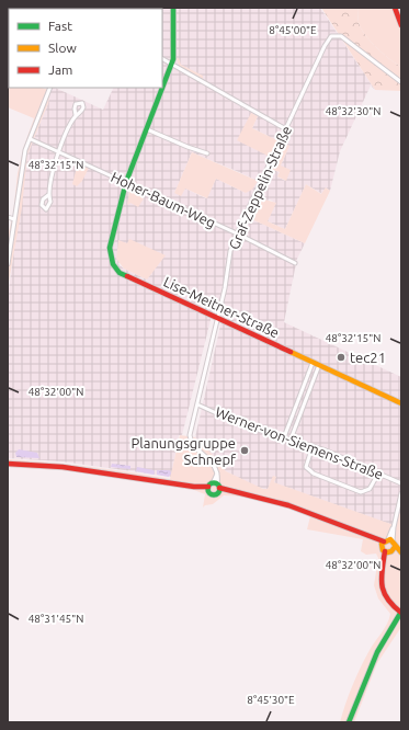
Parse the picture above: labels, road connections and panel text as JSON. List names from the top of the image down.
{
  "streets": {
    "street": [
      "Graf-Zeppelin-Straße",
      "Hoher-Baum-Weg",
      "Lise-Meitner-Straße",
      "Werner-von-Siemens-Straße"
    ]
  },
  "crossings": [
    ["Graf-Zeppelin-Straße", "Hoher-Baum-Weg"],
    ["Graf-Zeppelin-Straße", "Lise-Meitner-Straße"],
    ["Graf-Zeppelin-Straße", "Werner-von-Siemens-Straße"],
    ["Hoher-Baum-Weg", "Lise-Meitner-Straße"]
  ],
  "places": ["tec21", "Planungsgruppe Schnepf"],
  "legend": ["Fast", "Slow", "Jam"],
  "coordinates": [
    "8°45'00\"E",
    "48°32'30\"N",
    "48°32'15\"N",
    "48°32'00\"N",
    "48°31'45\"N",
    "8°45'30\"E"
  ]
}
